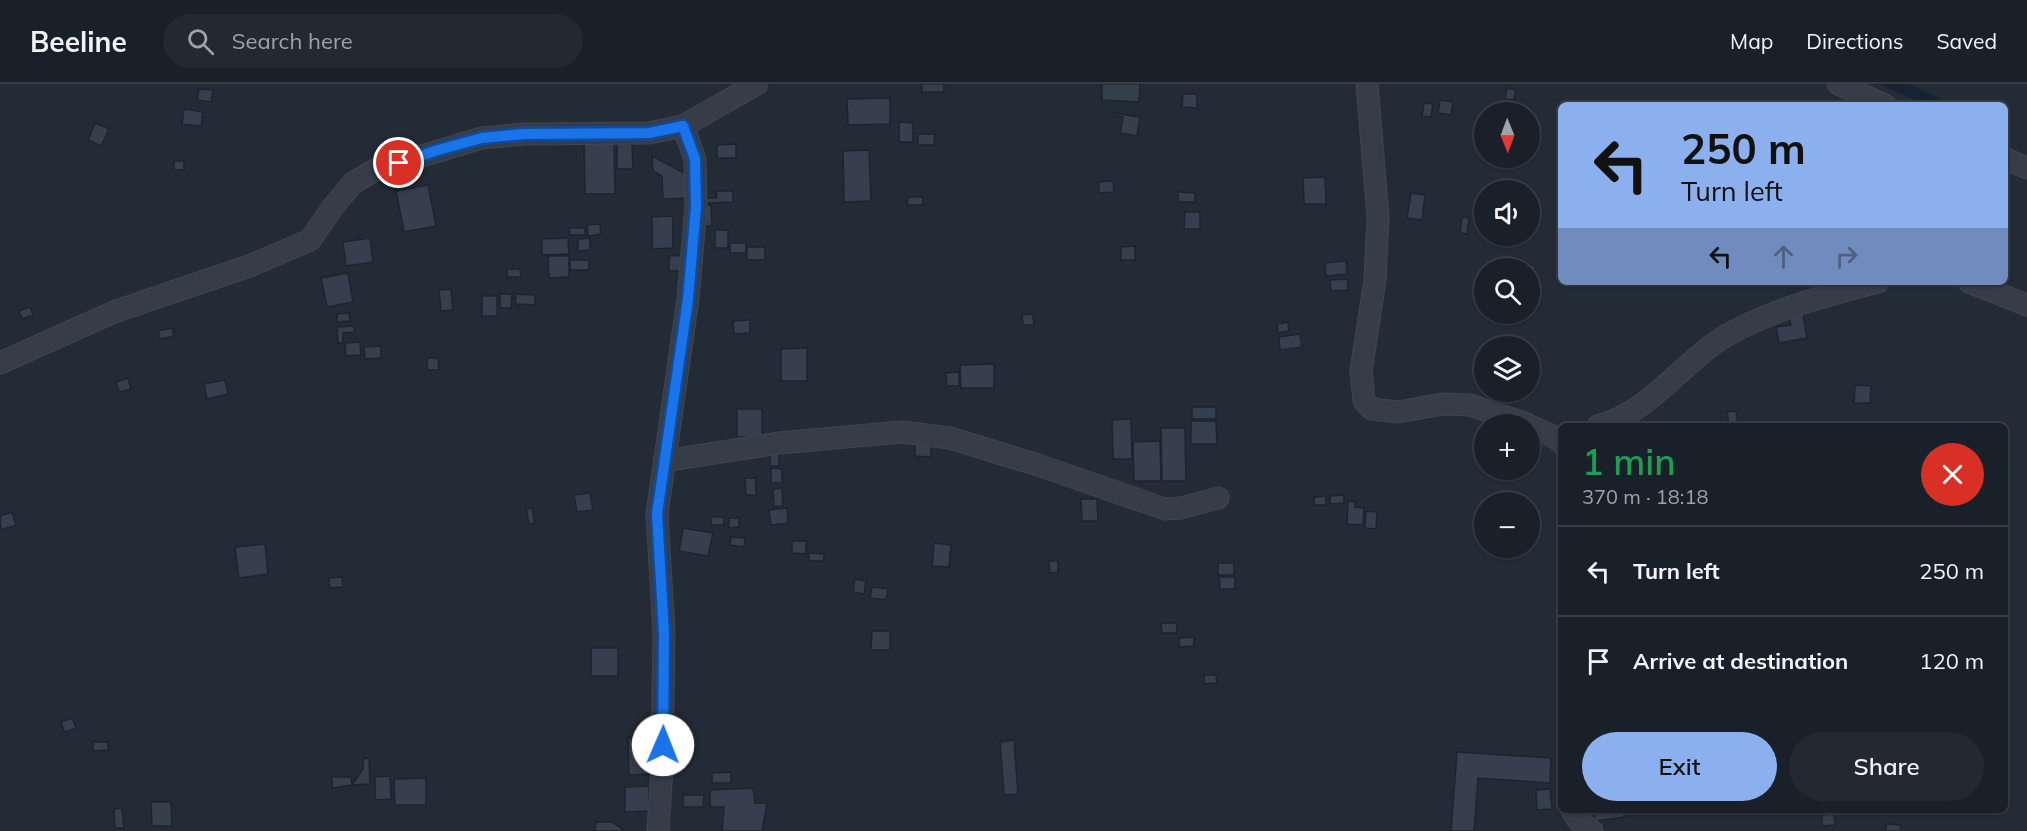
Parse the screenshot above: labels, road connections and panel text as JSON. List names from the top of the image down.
{
  "north": "bottom",
  "page": {
    "header": "Beeline",
    "search": "Search here",
    "nav": ["Map", "Directions", "Saved"],
    "map_buttons": ["+", "−"],
    "turn": ["250 m", "Turn left"],
    "heading": ["1 min", "370 m · 18:18"],
    "list": [
      {
        "name": "Turn left",
        "value": "250 m"
      },
      {
        "name": "Arrive at destination",
        "value": "120 m"
      }
    ],
    "buttons": ["Exit", "Share"]
  }
}
